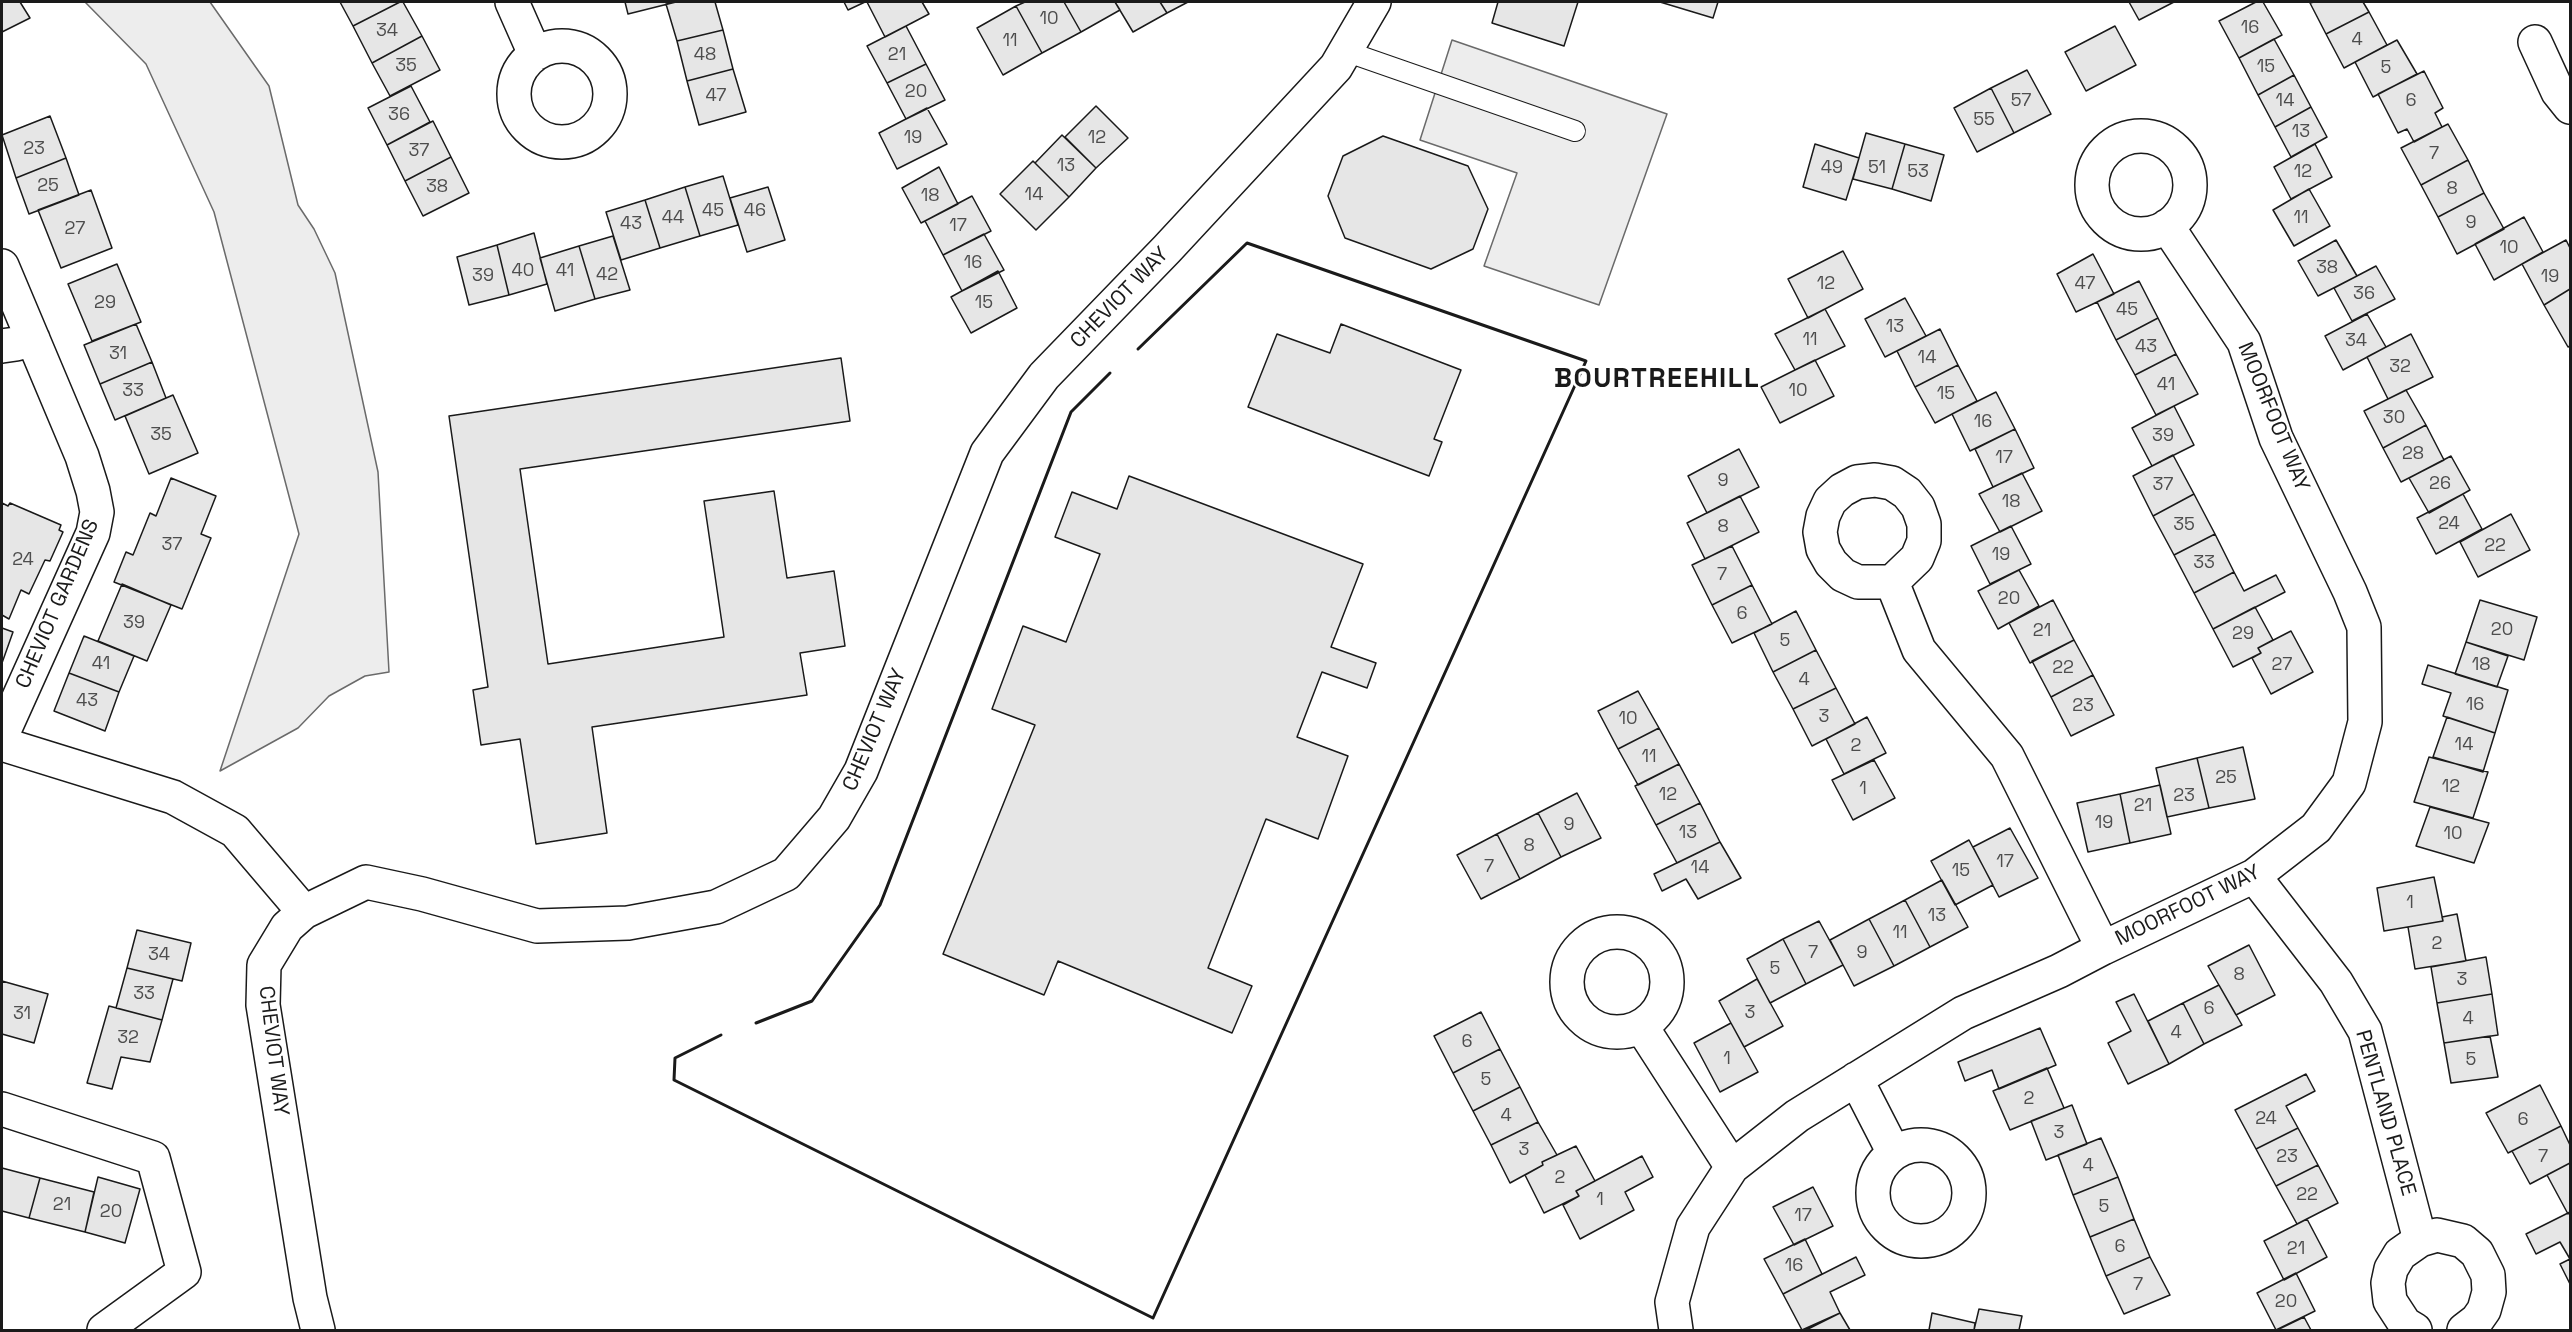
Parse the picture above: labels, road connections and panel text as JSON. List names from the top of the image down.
{
  "streets": {
    "street": [
      "CHEVIOT WAY",
      "MOORFOOT WAY",
      "CHEVIOT GARDENS",
      "PENTLAND PLACE"
    ]
  },
  "crossings": [
    ["MOORFOOT WAY", "PENTLAND PLACE"]
  ],
  "districts": ["BOURTREEHILL"],
  "house_numbers": [
    "10",
    "16",
    "34",
    "4",
    "11",
    "48",
    "21",
    "35",
    "15",
    "5",
    "20",
    "47",
    "57",
    "14",
    "6",
    "36",
    "55",
    "13",
    "19",
    "12",
    "23",
    "37",
    "7",
    "13",
    "49",
    "51",
    "53",
    "12",
    "25",
    "38",
    "8",
    "14",
    "18",
    "45",
    "46",
    "44",
    "11",
    "9",
    "43",
    "17",
    "27",
    "10",
    "16",
    "38",
    "40",
    "41",
    "42",
    "39",
    "19",
    "12",
    "47",
    "36",
    "29",
    "15",
    "45",
    "13",
    "11",
    "34",
    "43",
    "31",
    "14",
    "32",
    "41",
    "33",
    "10",
    "15",
    "30",
    "16",
    "35",
    "39",
    "28",
    "17",
    "9",
    "26",
    "37",
    "18",
    "24",
    "35",
    "8",
    "37",
    "22",
    "19",
    "24",
    "33",
    "7",
    "20",
    "6",
    "39",
    "20",
    "21",
    "29",
    "5",
    "41",
    "27",
    "18",
    "22",
    "4",
    "43",
    "16",
    "23",
    "3",
    "10",
    "14",
    "2",
    "11",
    "25",
    "12",
    "1",
    "12",
    "23",
    "21",
    "19",
    "9",
    "13",
    "10",
    "8",
    "17",
    "7",
    "14",
    "15",
    "1",
    "13",
    "11",
    "2",
    "7",
    "9",
    "34",
    "5",
    "8",
    "3",
    "33",
    "6",
    "3",
    "31",
    "4",
    "4",
    "32",
    "6",
    "1",
    "5",
    "5",
    "2",
    "4",
    "24",
    "6",
    "3",
    "3",
    "23",
    "7",
    "4",
    "2",
    "22",
    "1",
    "21",
    "5",
    "20",
    "17",
    "6",
    "21",
    "16",
    "7",
    "20"
  ]
}
